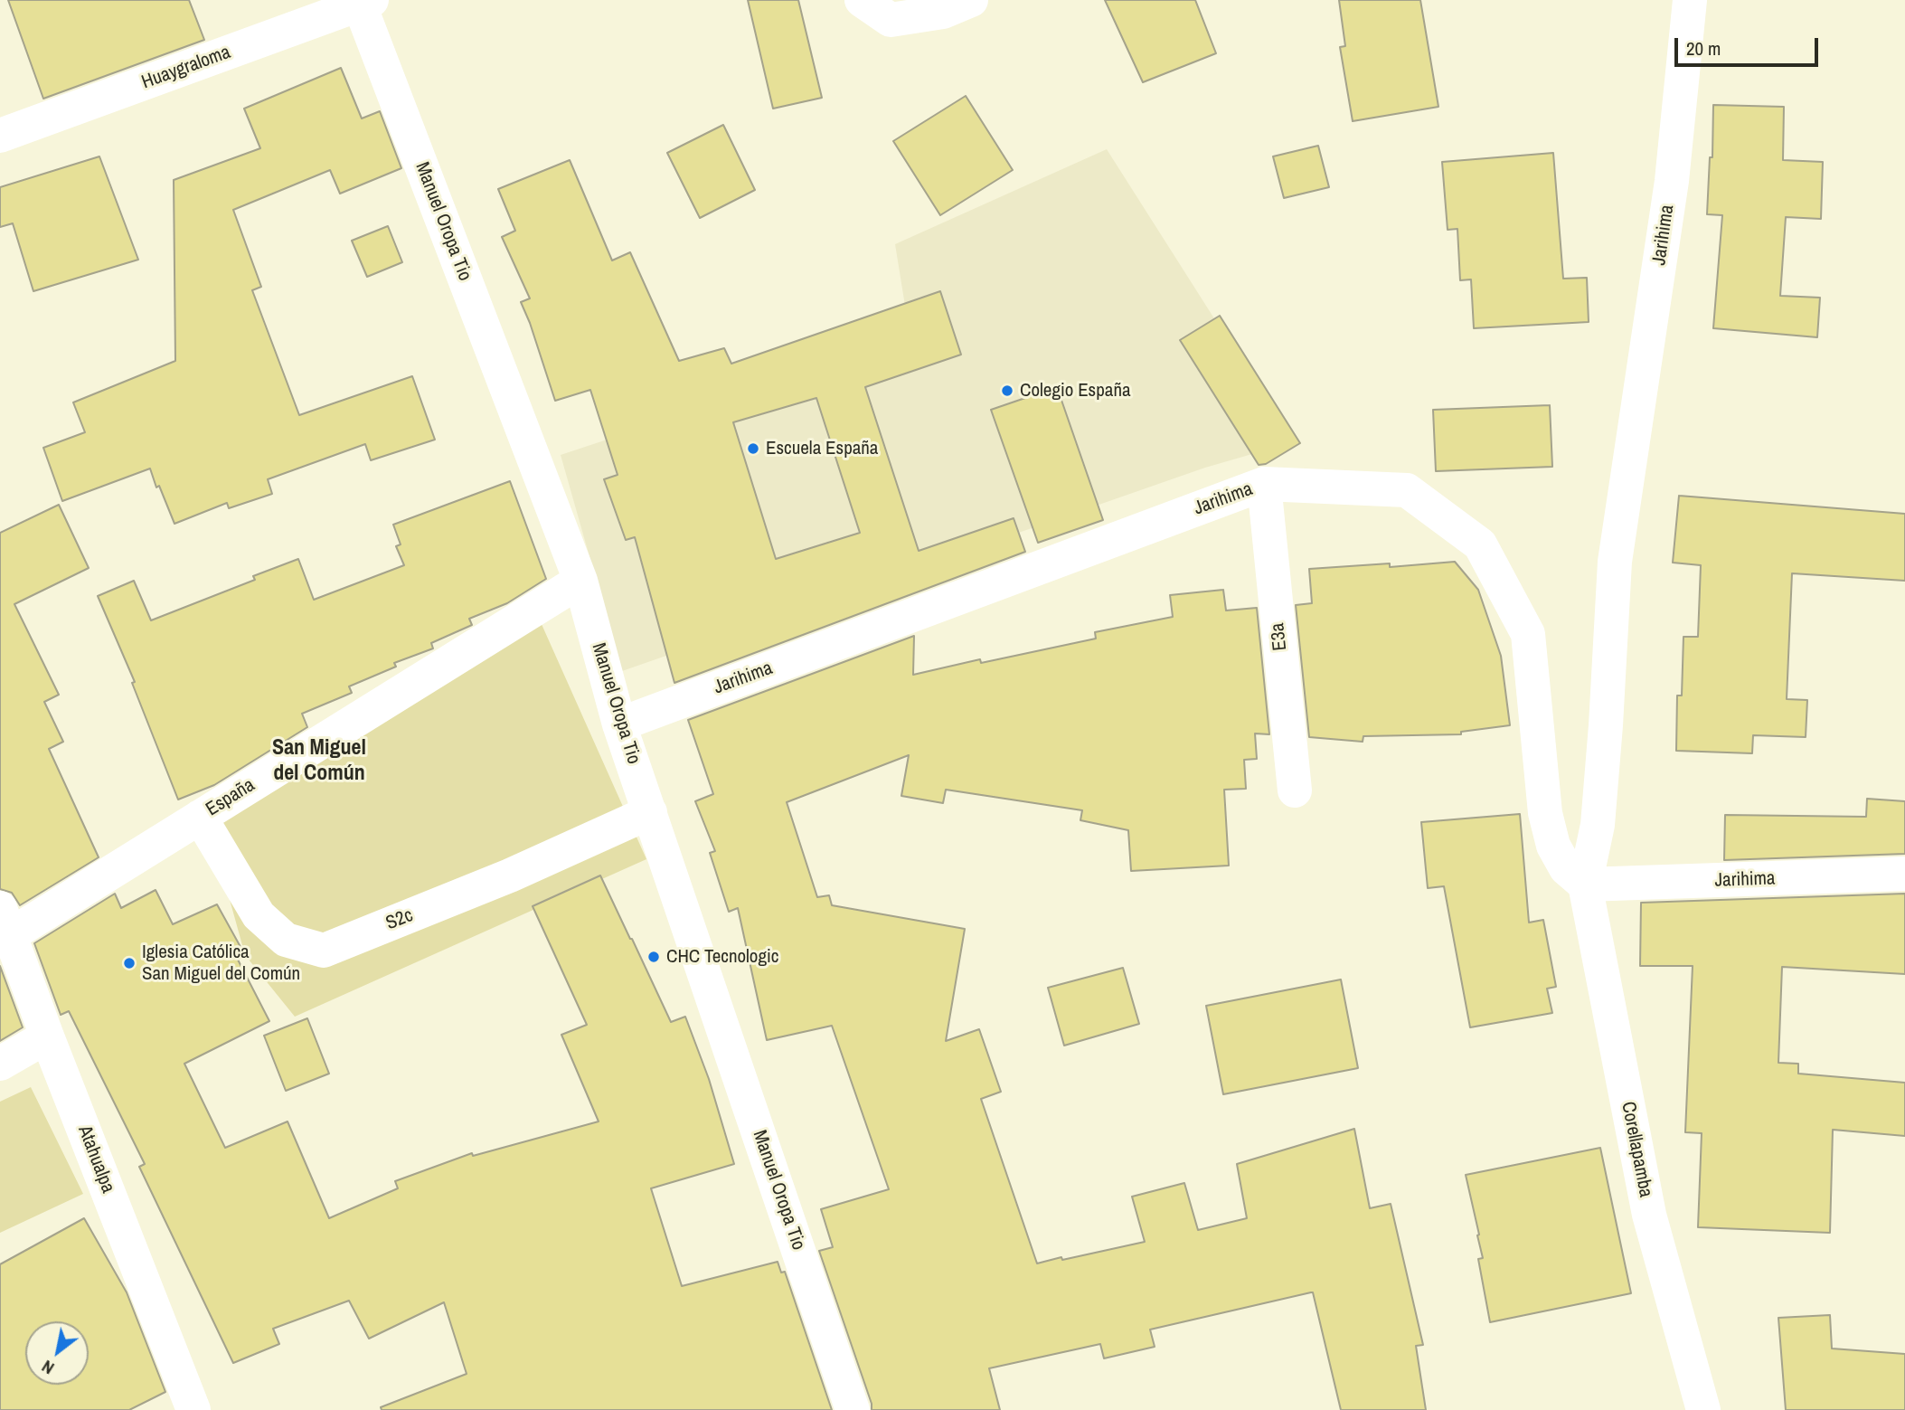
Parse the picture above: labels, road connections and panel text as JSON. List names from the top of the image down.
{
  "streets": {
    "street": [
      "Huaygraloma",
      "Manuel Oropa Tio",
      "Jarihima",
      "E3a",
      "España",
      "S2c",
      "Corellapamba",
      "Atahualpa"
    ]
  },
  "crossings": [
    ["Huaygraloma", "Manuel Oropa Tio"],
    ["Manuel Oropa Tio", "Jarihima"],
    ["Manuel Oropa Tio", "España"],
    ["Manuel Oropa Tio", "S2c"],
    ["Jarihima", "E3a"],
    ["Jarihima", "Corellapamba"],
    ["España", "S2c"],
    ["España", "Atahualpa"]
  ],
  "districts": ["San Miguel del Común"],
  "places": [
    "Colegio España",
    "Escuela España",
    "CHC Tecnologic",
    "Iglesia Católica San Miguel del Común"
  ],
  "scale_bar": "20 m",
  "north": "bottom left"
}
